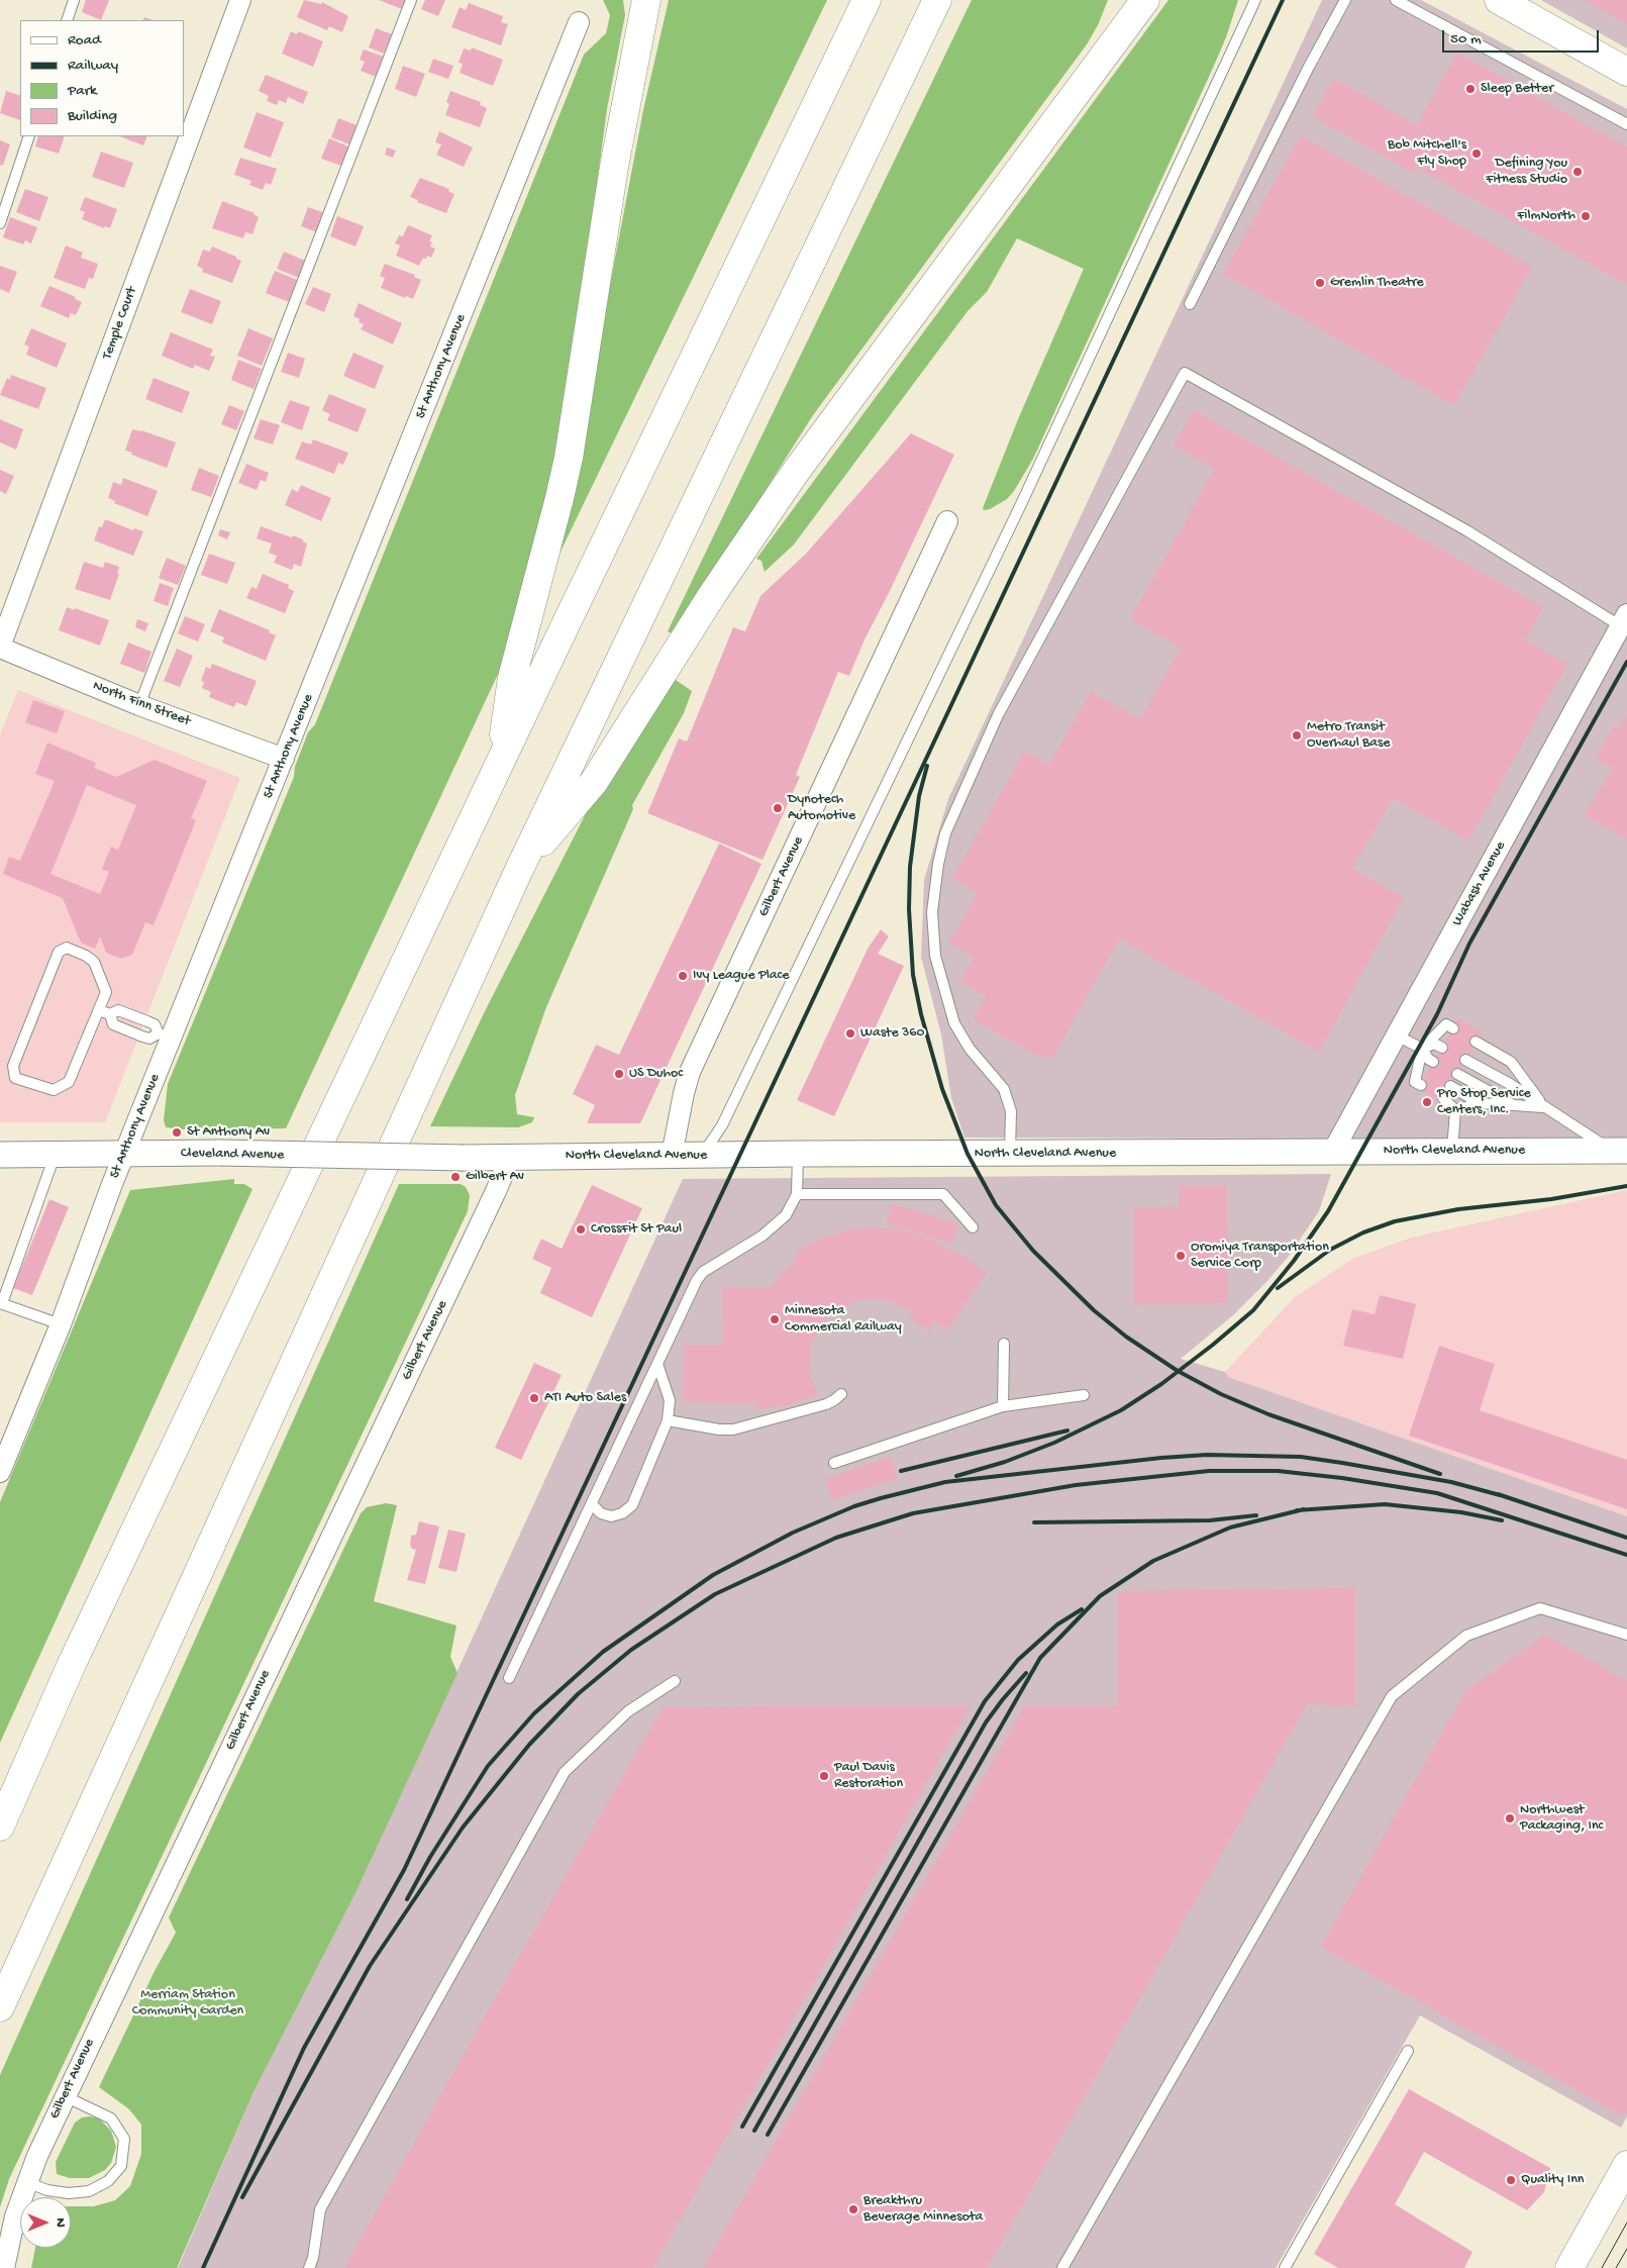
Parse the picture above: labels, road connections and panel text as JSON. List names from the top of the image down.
{
  "streets": {
    "street": [
      "Temple Court",
      "St Anthony Avenue",
      "North Finn Street",
      "Gilbert Avenue",
      "Wabash Avenue",
      "North Cleveland Avenue",
      "Cleveland Avenue"
    ]
  },
  "crossings": [
    ["Temple Court", "North Finn Street"],
    ["St Anthony Avenue", "North Finn Street"],
    ["St Anthony Avenue", "Cleveland Avenue"],
    ["Gilbert Avenue", "North Cleveland Avenue"],
    ["Wabash Avenue", "North Cleveland Avenue"],
    ["North Cleveland Avenue", "Cleveland Avenue"]
  ],
  "parks": ["Merriam Station Community Garden"],
  "places": [
    "Sleep Better",
    "Bob Mitchell's Fly Shop",
    "Defining You Fitness Studio",
    "FilmNorth",
    "Gremlin Theatre",
    "Metro Transit Overhaul Base",
    "Dynotech Automotive",
    "Ivy League Place",
    "Waste 360",
    "US Duhoc",
    "Pro Stop Service Centers, Inc.",
    "St Anthony Av",
    "Gilbert Av",
    "CrossFit St Paul",
    "Oromiya Transportation Service Corp",
    "Minnesota Commercial Railway",
    "ATI Auto Sales",
    "Paul Davis Restoration",
    "Northwest Packaging, Inc",
    "Quality Inn",
    "Breakthru Beverage Minnesota"
  ],
  "legend": [
    "Road",
    "Railway",
    "Park",
    "Building"
  ],
  "scale_bar": "50 m",
  "north": "right"
}
